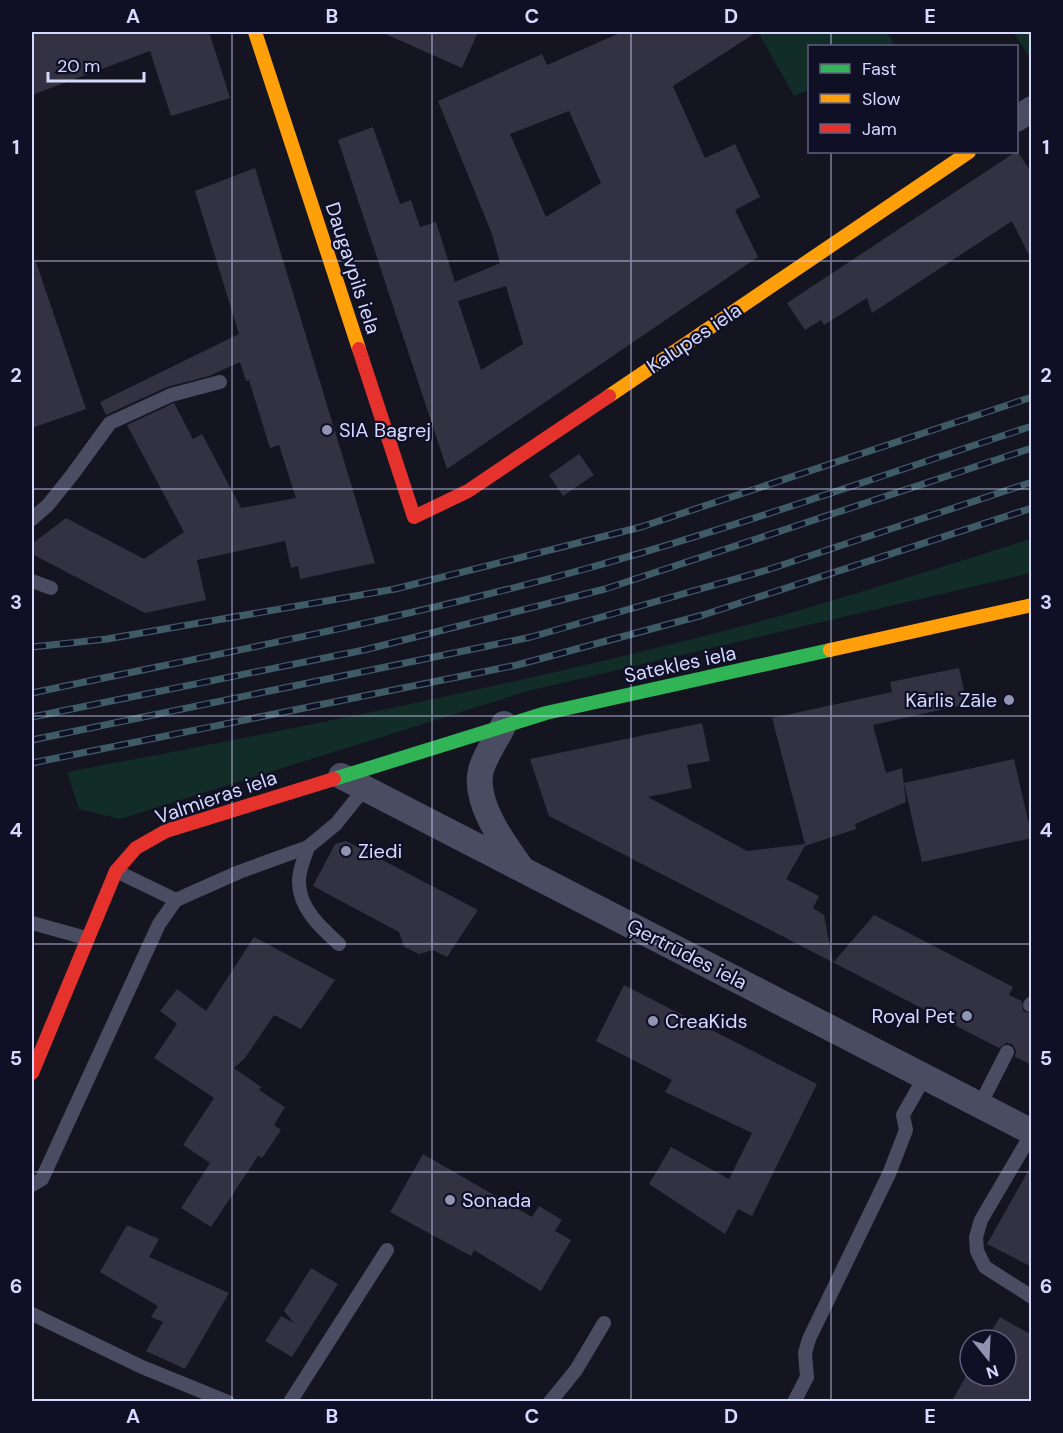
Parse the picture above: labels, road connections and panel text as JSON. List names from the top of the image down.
{
  "streets": {
    "main road": [
      "Daugavpils iela",
      "Kalupes iela",
      "Satekles iela",
      "Valmieras iela"
    ],
    "street": ["Ģertrūdes iela"]
  },
  "crossings": [
    ["Daugavpils iela", "Kalupes iela"],
    ["Satekles iela", "Valmieras iela"],
    ["Satekles iela", "Ģertrūdes iela"],
    ["Valmieras iela", "Ģertrūdes iela"]
  ],
  "places": [
    "SIA Bagrej",
    "Kārlis Zāle",
    "Ziedi",
    "Royal Pet",
    "CreaKids",
    "Sonada"
  ],
  "legend": ["Fast", "Slow", "Jam"],
  "scale_bar": "20 m",
  "north": "bottom",
  "grid": {
    "columns": [
      "A",
      "B",
      "C",
      "D",
      "E"
    ],
    "rows": [
      "1",
      "2",
      "3",
      "4",
      "5",
      "6"
    ]
  }
}
